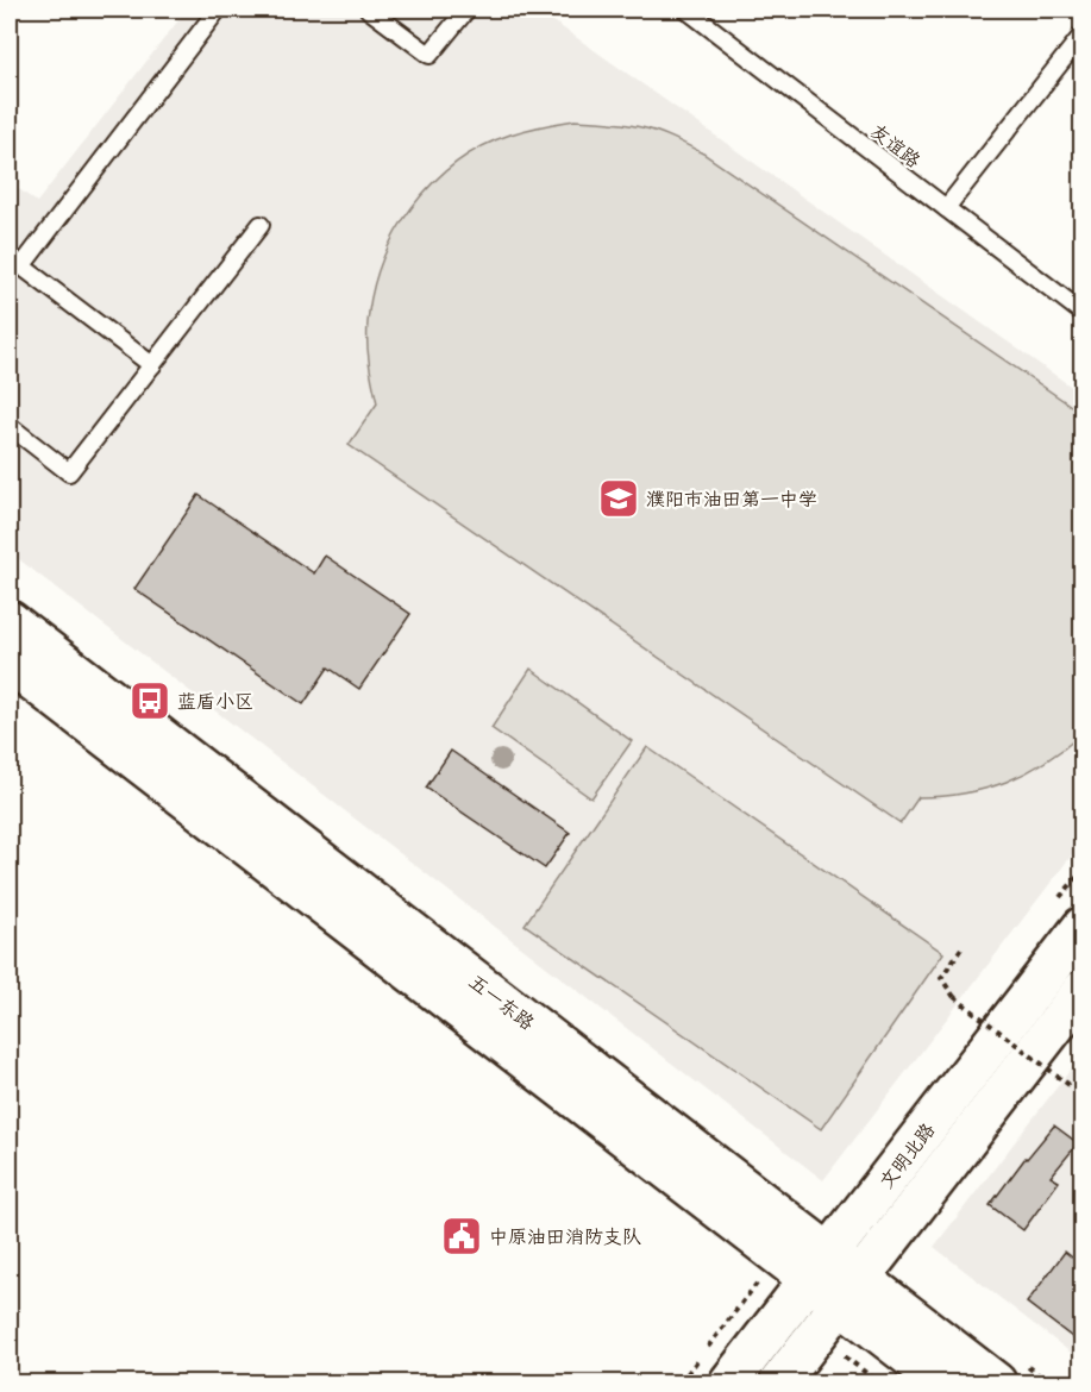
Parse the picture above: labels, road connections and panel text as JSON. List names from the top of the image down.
{
  "streets": {
    "street": ["五一东路", "文明北路"],
    "lane": ["友谊路"]
  },
  "crossings": [
    ["五一东路", "文明北路"]
  ],
  "places": {
    "school or university": ["濮阳市油田第一中学"],
    "bus stop": ["蓝盾小区"],
    "public building": ["中原油田消防支队"]
  }
}
